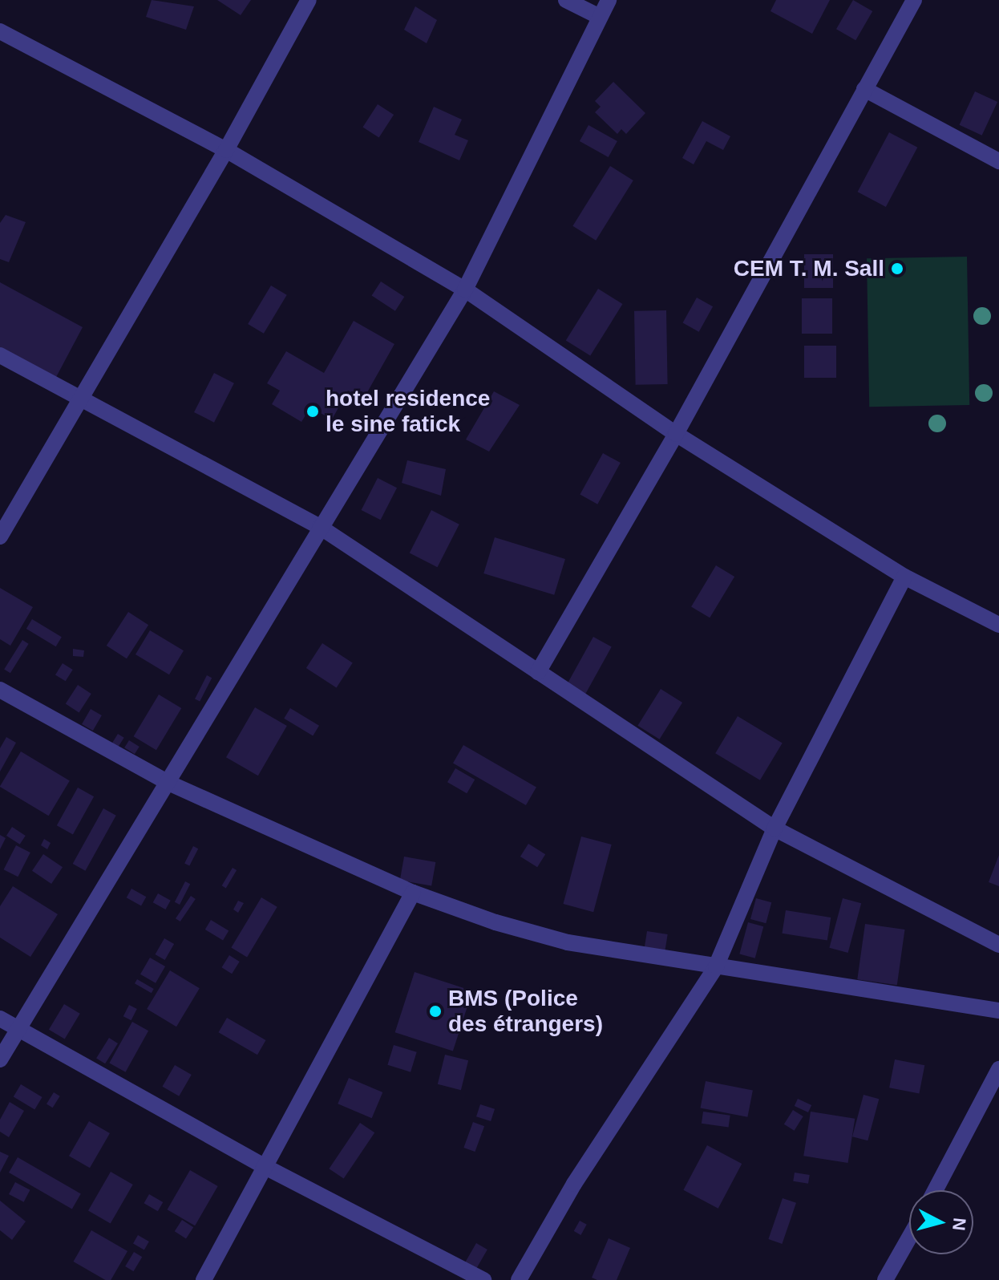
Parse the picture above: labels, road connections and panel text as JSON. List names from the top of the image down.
{
  "places": ["CEM T. M. Sall", "hotel residence le sine fatick", "BMS (Police des étrangers)"],
  "north": "right"
}
